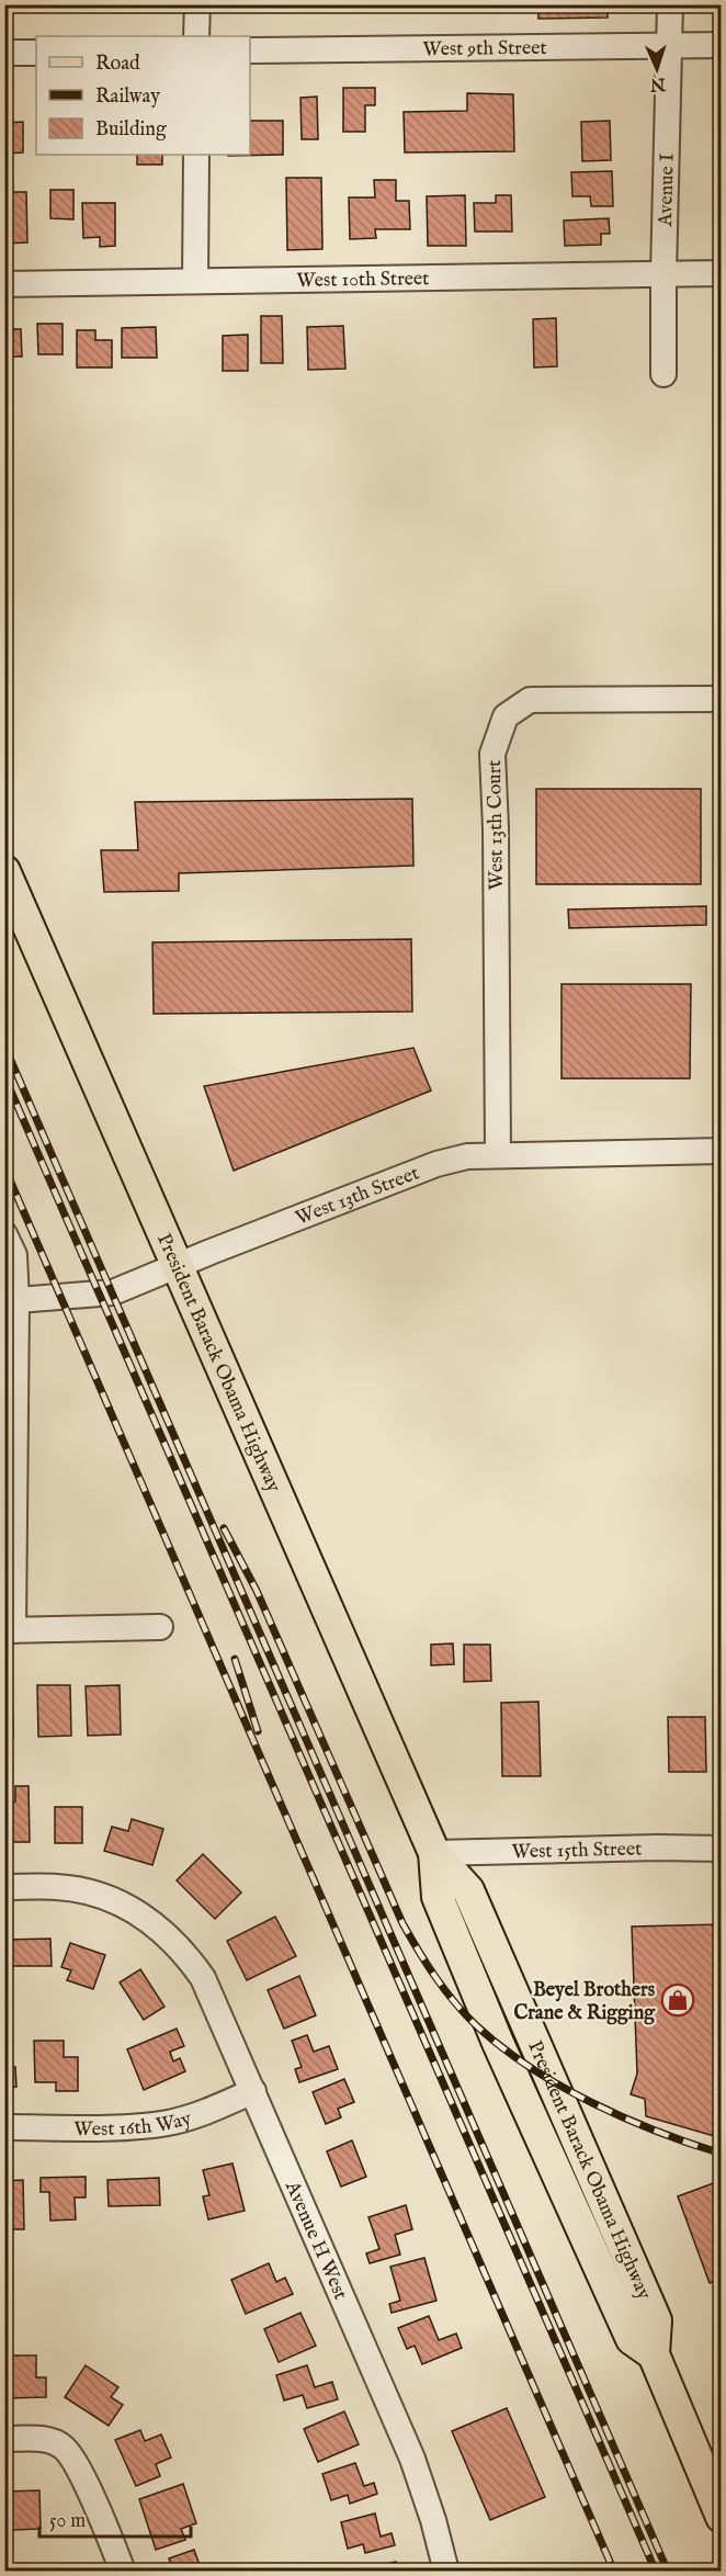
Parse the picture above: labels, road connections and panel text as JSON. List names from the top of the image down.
{
  "streets": {
    "main road": ["President Barack Obama Highway"],
    "street": [
      "West 9th Street",
      "Avenue I",
      "West 10th Street",
      "West 13th Court",
      "West 13th Street",
      "West 15th Street",
      "West 16th Way",
      "Avenue H West"
    ]
  },
  "crossings": [
    ["West 9th Street", "Avenue I"],
    ["Avenue I", "West 10th Street"],
    ["West 13th Court", "West 13th Street"],
    ["West 13th Street", "President Barack Obama Highway"],
    ["President Barack Obama Highway", "West 15th Street"],
    ["West 16th Way", "Avenue H West"]
  ],
  "places": {
    "shop": ["Beyel Brothers Crane & Rigging"]
  },
  "legend": ["Road", "Railway", "Building"],
  "scale_bar": "50 m",
  "north": "bottom"
}
